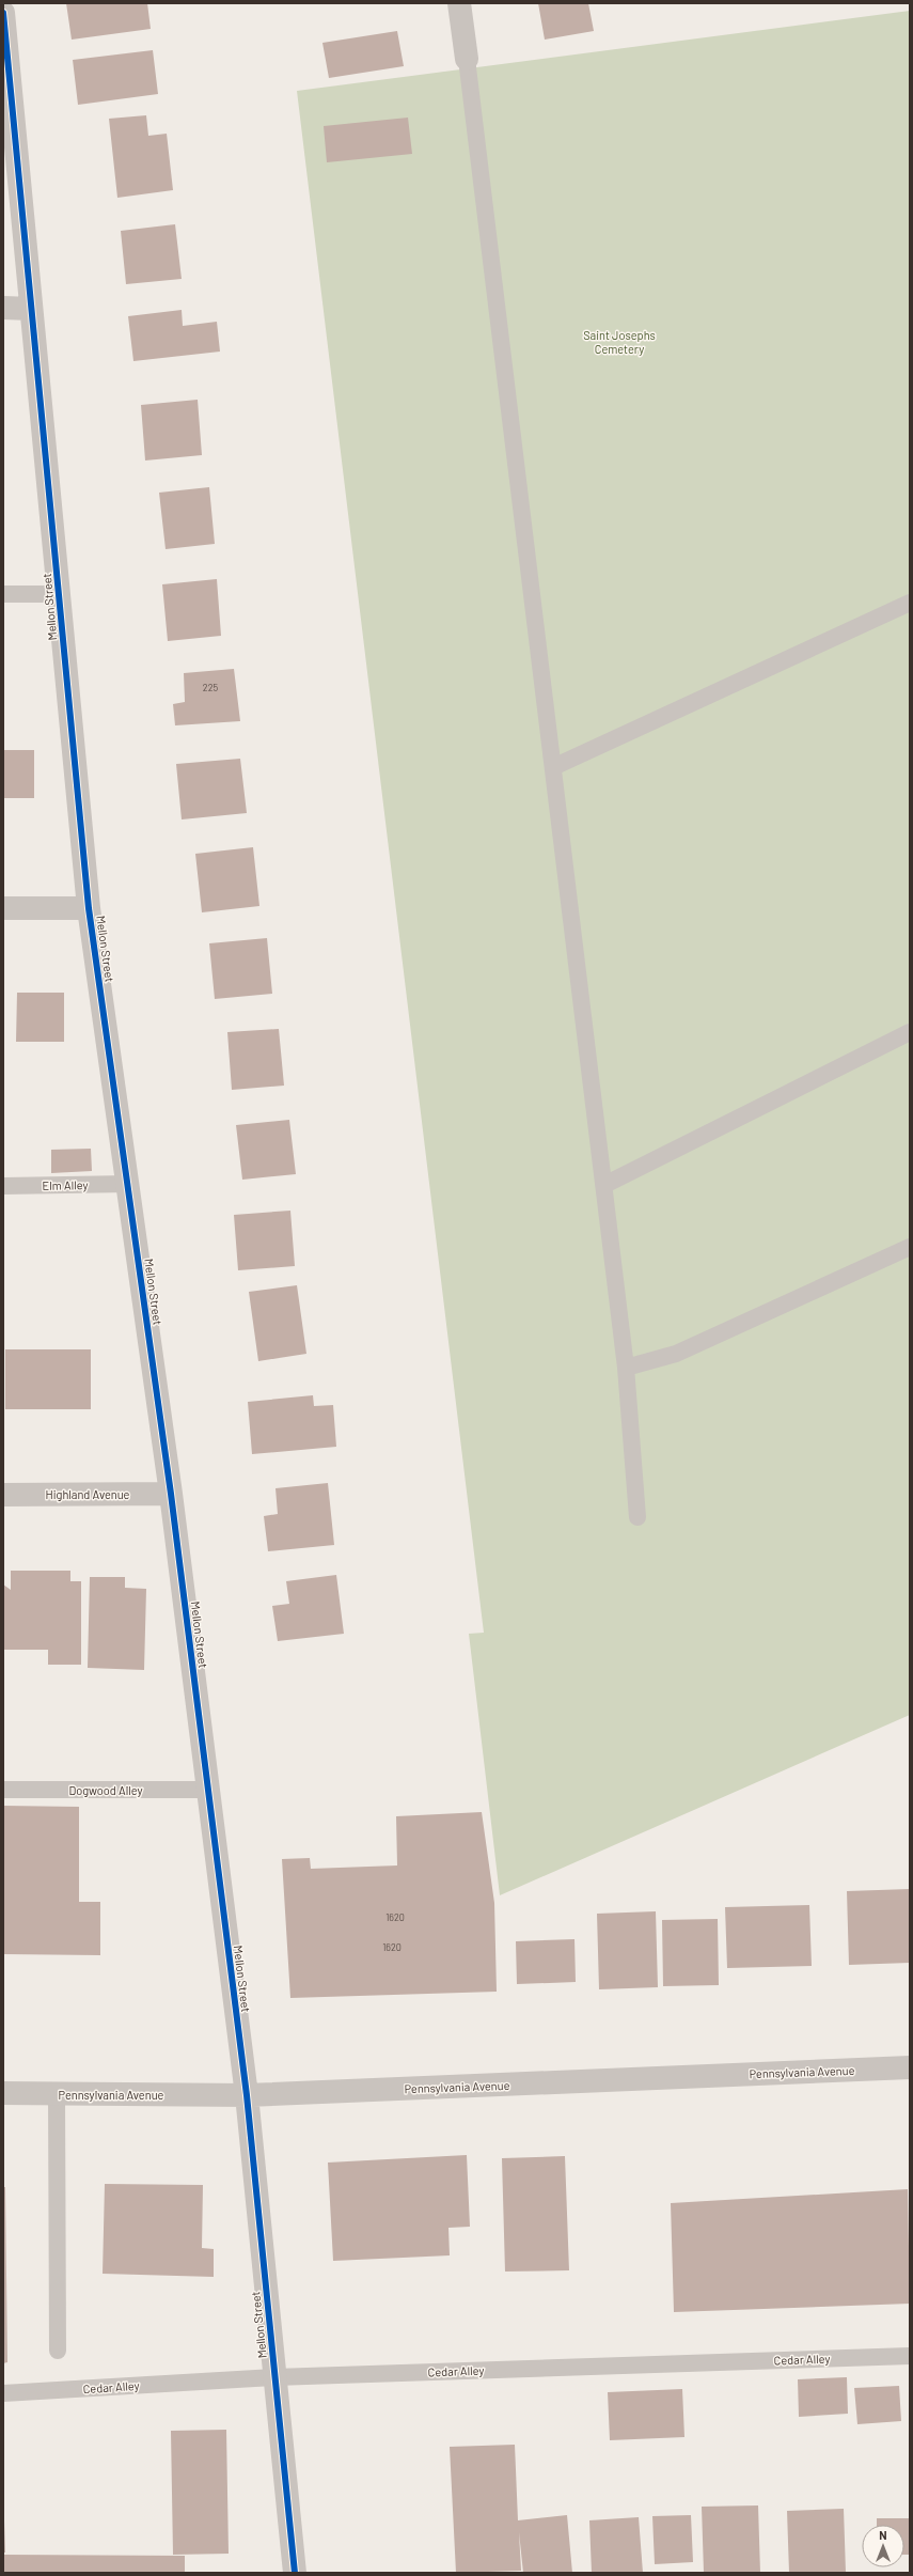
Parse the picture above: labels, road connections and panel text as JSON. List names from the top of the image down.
{
  "streets": {
    "street": ["Mellon Street", "Highland Avenue", "Pennsylvania Avenue"],
    "lane": ["Elm Alley", "Dogwood Alley", "Cedar Alley"]
  },
  "crossings": [
    ["Mellon Street", "Elm Alley"],
    ["Mellon Street", "Highland Avenue"],
    ["Mellon Street", "Dogwood Alley"],
    ["Mellon Street", "Pennsylvania Avenue"],
    ["Mellon Street", "Cedar Alley"]
  ],
  "parks": ["Saint Josephs Cemetery"],
  "house_numbers": ["225", "1620", "1620"],
  "north": "top"
}
